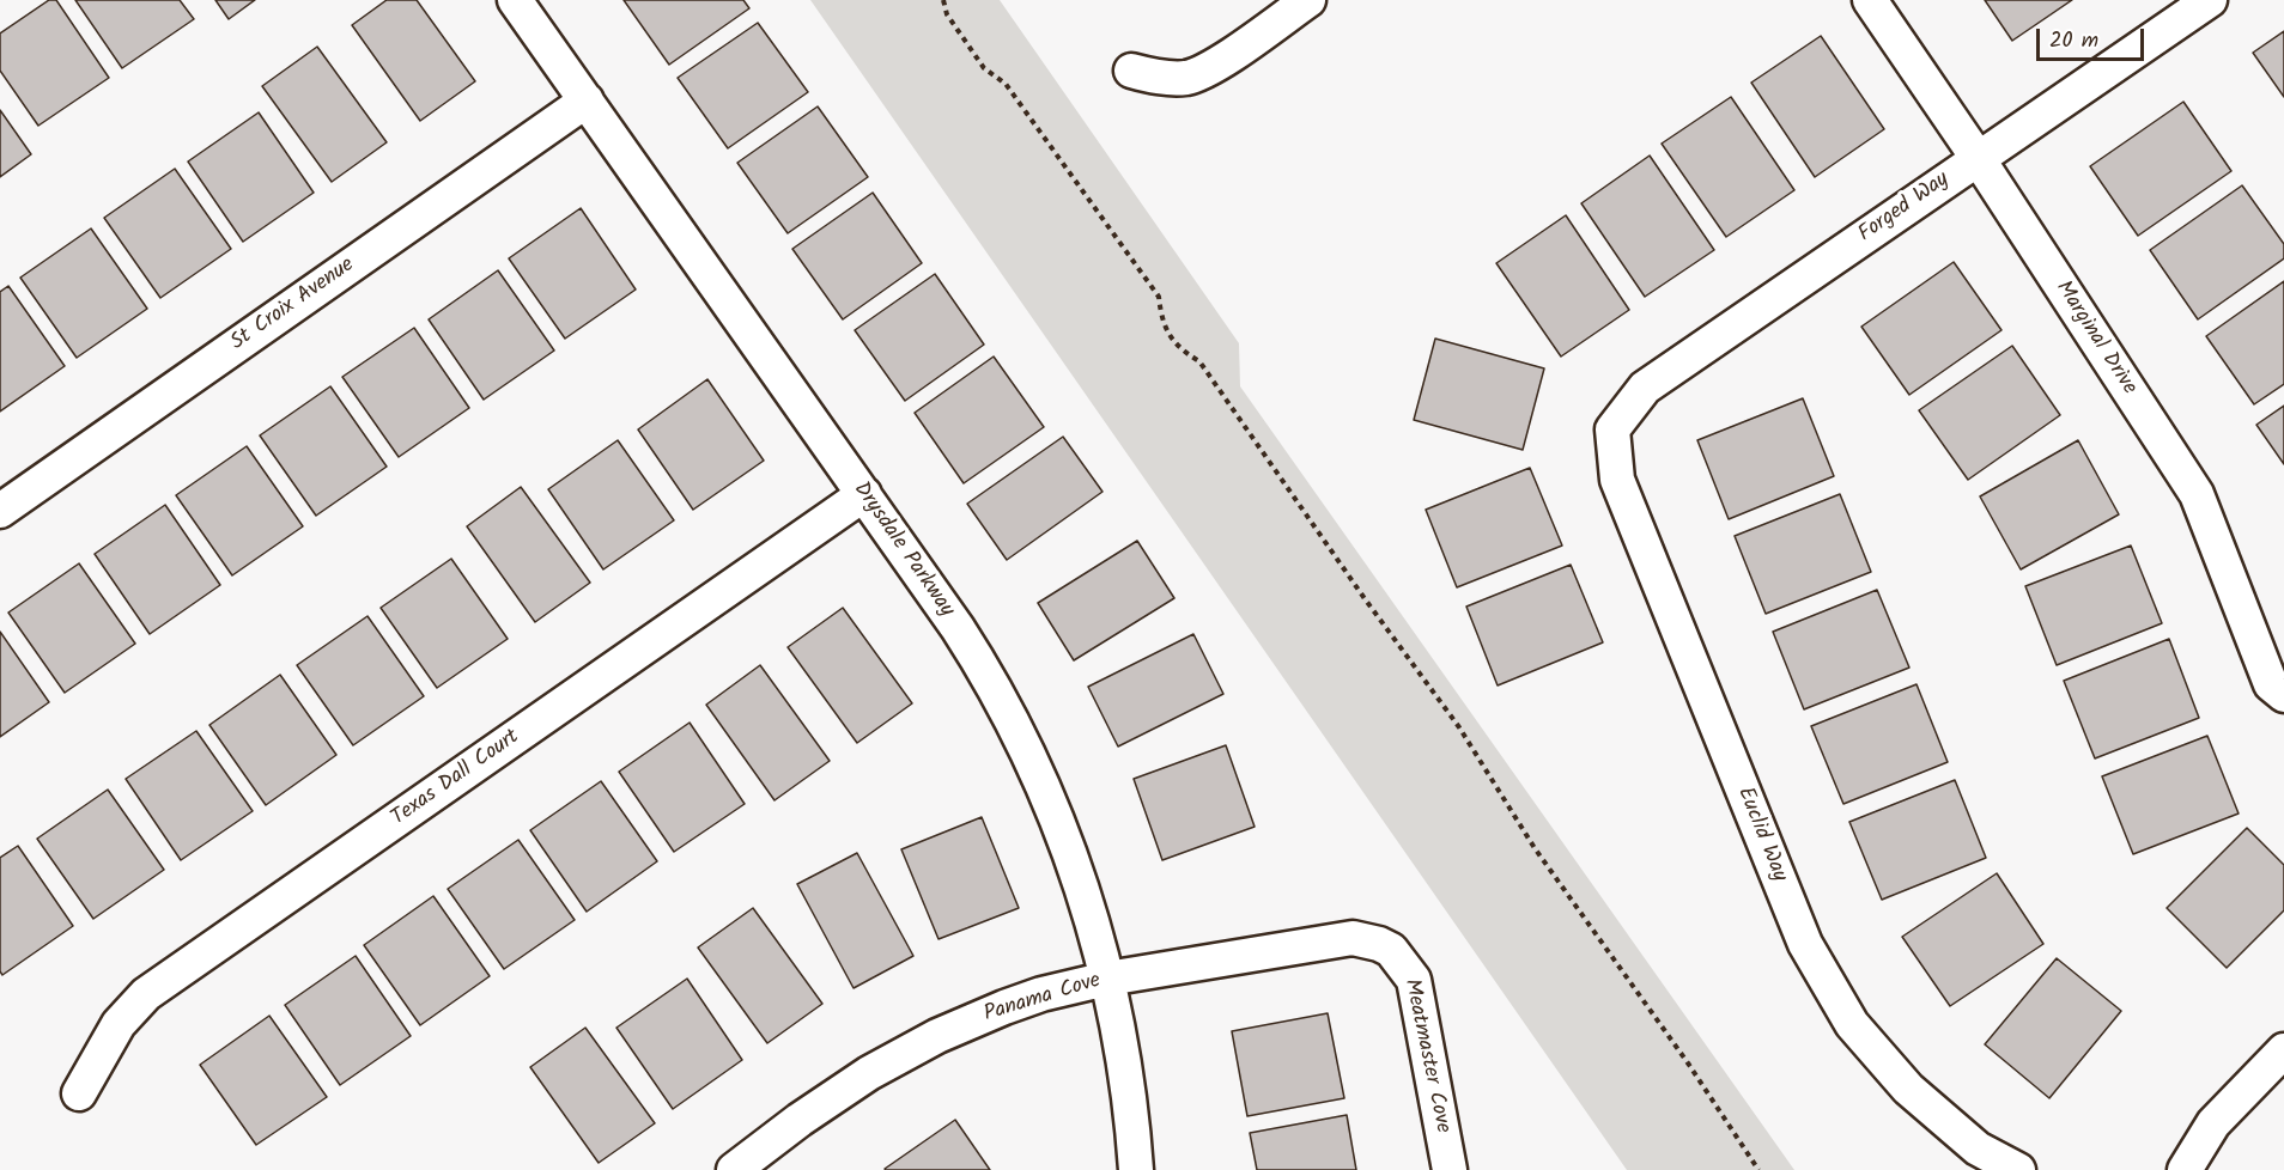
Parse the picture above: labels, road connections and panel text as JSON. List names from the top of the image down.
{
  "streets": {
    "street": [
      "Forged Way",
      "St Croix Avenue",
      "Marginal Drive",
      "Drysdale Parkway",
      "Texas Dall Court",
      "Euclid Way",
      "Panama Cove",
      "Meatmaster Cove"
    ]
  },
  "crossings": [
    ["Forged Way", "Marginal Drive"],
    ["Forged Way", "Euclid Way"],
    ["St Croix Avenue", "Drysdale Parkway"],
    ["Drysdale Parkway", "Texas Dall Court"],
    ["Drysdale Parkway", "Panama Cove"],
    ["Panama Cove", "Meatmaster Cove"]
  ],
  "scale_bar": "20 m"
}
